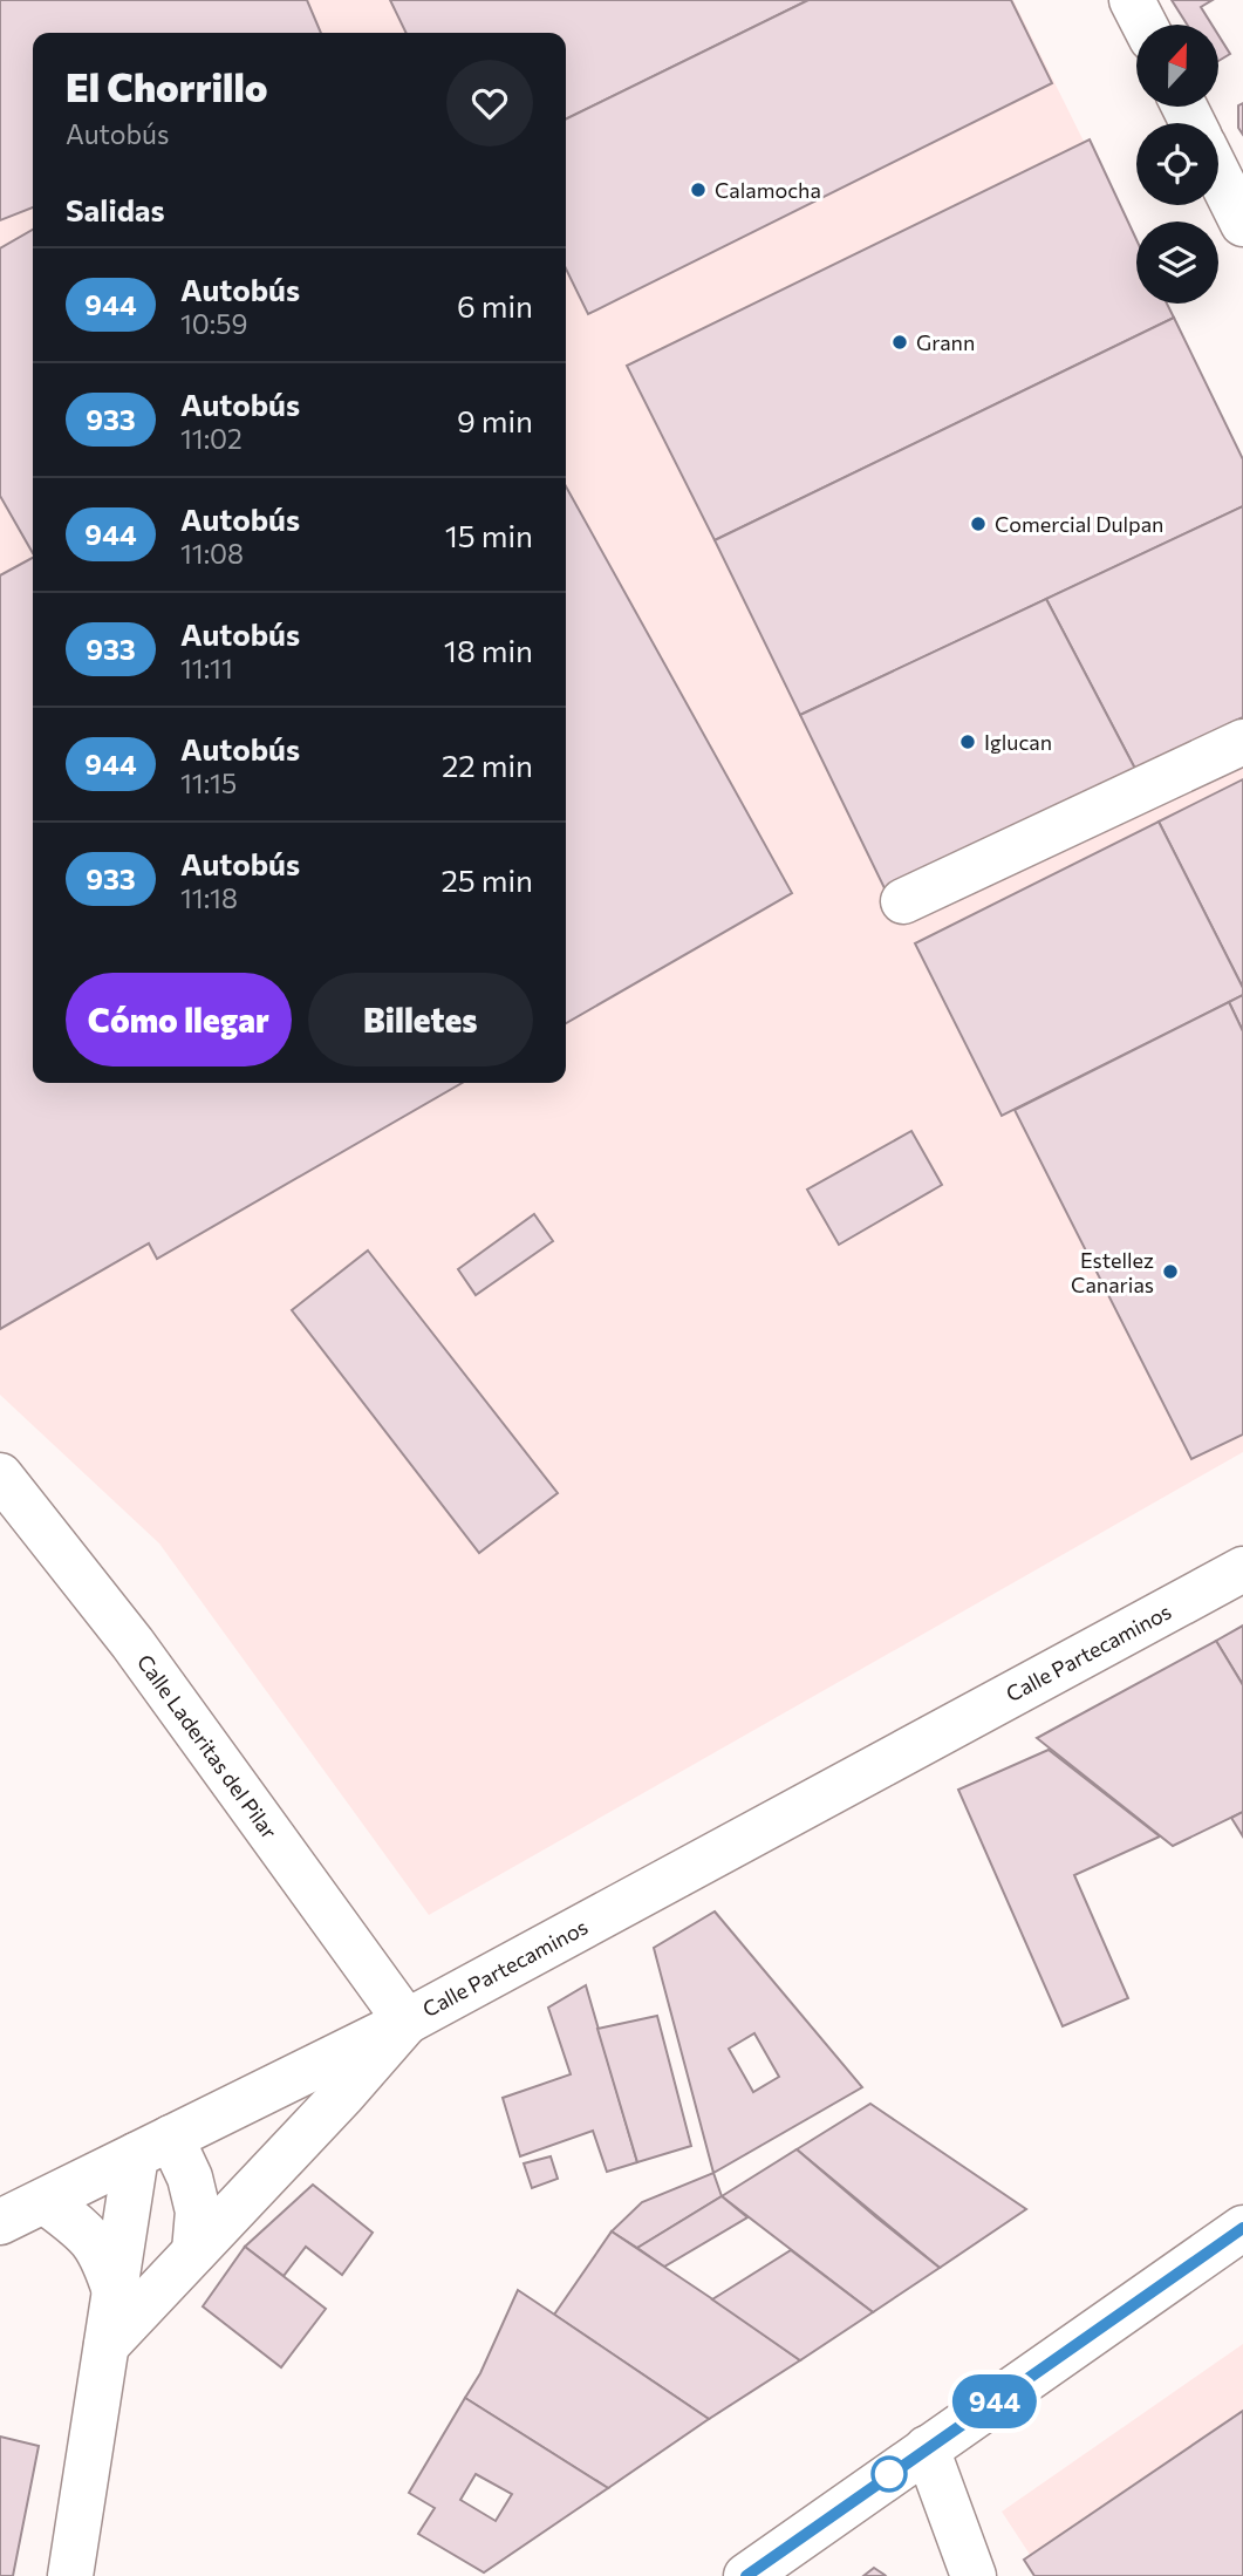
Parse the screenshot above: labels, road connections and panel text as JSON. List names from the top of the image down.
{
  "streets": {
    "street": ["Calle Partecaminos", "Calle Laderitas del Pilar"]
  },
  "crossings": [
    ["Calle Partecaminos", "Calle Laderitas del Pilar"]
  ],
  "places": [
    "Calamocha",
    "Grann",
    "Comercial Dulpan",
    "Iglucan",
    "Estellez Canarias"
  ],
  "lines": ["bus line 944"],
  "north": "top",
  "page": {
    "on_map": "944",
    "heading": [
      ["El Chorrillo", "Autobús"],
      "Salidas"
    ],
    "list": [
      {
        "mark": "944",
        "name": "Autobús",
        "note": "10:59",
        "value": "6 min"
      },
      {
        "mark": "933",
        "name": "Autobús",
        "note": "11:02",
        "value": "9 min"
      },
      {
        "mark": "944",
        "name": "Autobús",
        "note": "11:08",
        "value": "15 min"
      },
      {
        "mark": "933",
        "name": "Autobús",
        "note": "11:11",
        "value": "18 min"
      },
      {
        "mark": "944",
        "name": "Autobús",
        "note": "11:15",
        "value": "22 min"
      },
      {
        "mark": "933",
        "name": "Autobús",
        "note": "11:18",
        "value": "25 min"
      }
    ],
    "buttons": ["Cómo llegar", "Billetes"]
  }
}
